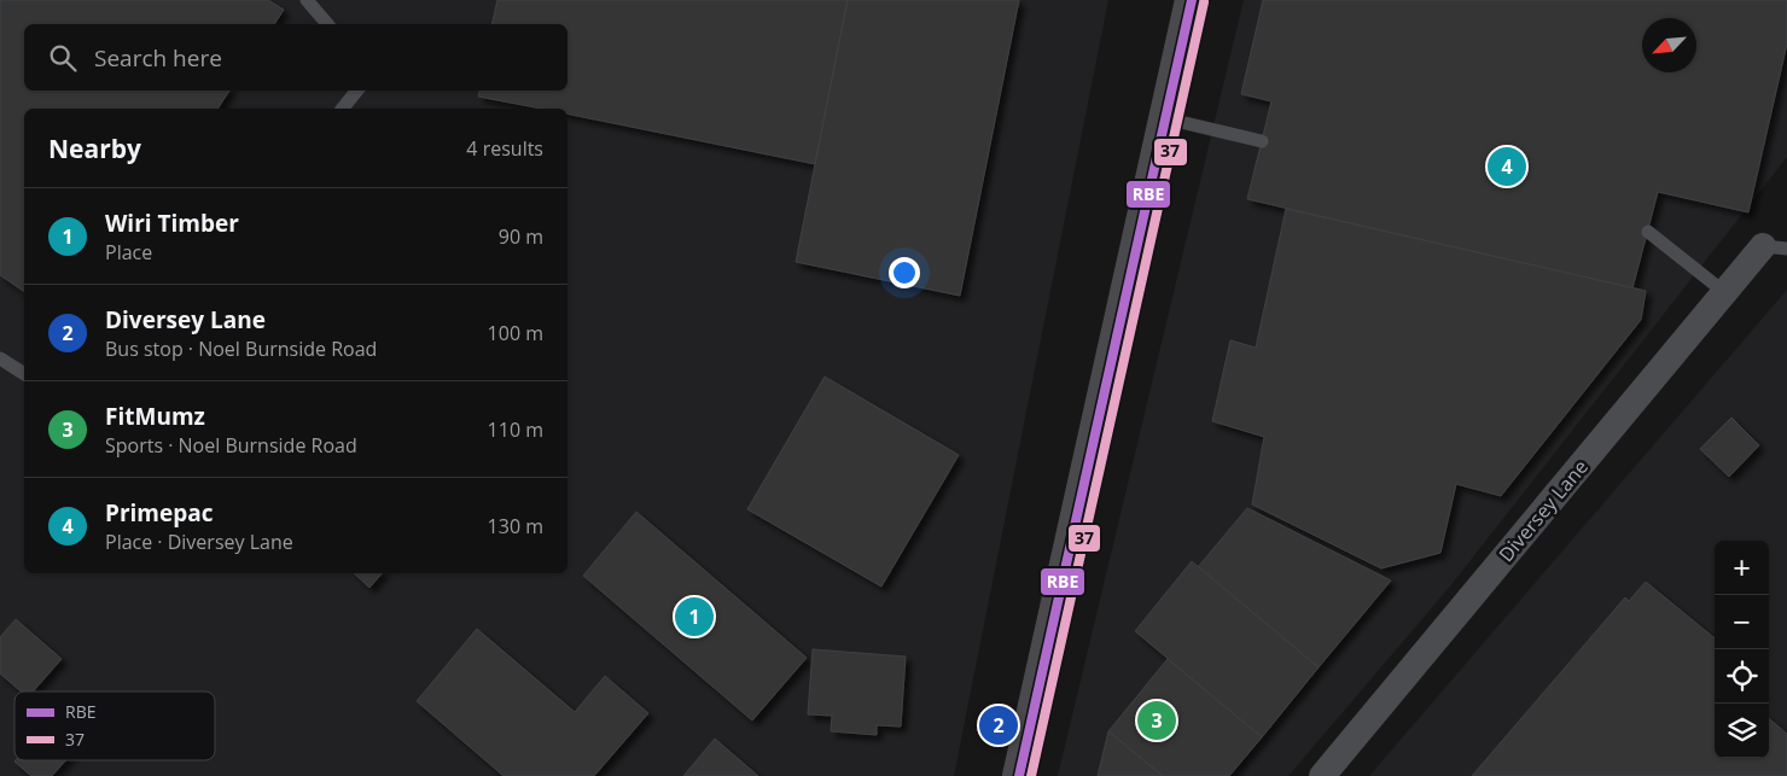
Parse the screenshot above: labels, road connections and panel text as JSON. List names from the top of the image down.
{
  "streets": {
    "street": ["Diversey Lane"]
  },
  "lines": ["transit line RBE", "transit line 37"],
  "legend": ["RBE", "37"],
  "north": "bottom left",
  "page": {
    "search": "Search here",
    "heading": ["Nearby", "4 results"],
    "pins": [
      "4",
      "1",
      "3",
      "2"
    ],
    "list": [
      {
        "mark": "1",
        "name": "Wiri Timber",
        "note": "Place",
        "value": "90 m"
      },
      {
        "mark": "2",
        "name": "Diversey Lane",
        "note": "Bus stop · Noel Burnside Road",
        "value": "100 m"
      },
      {
        "mark": "3",
        "name": "FitMumz",
        "note": "Sports · Noel Burnside Road",
        "value": "110 m"
      },
      {
        "mark": "4",
        "name": "Primepac",
        "note": "Place · Diversey Lane",
        "value": "130 m"
      }
    ],
    "map_buttons": ["+", "−"]
  }
}
